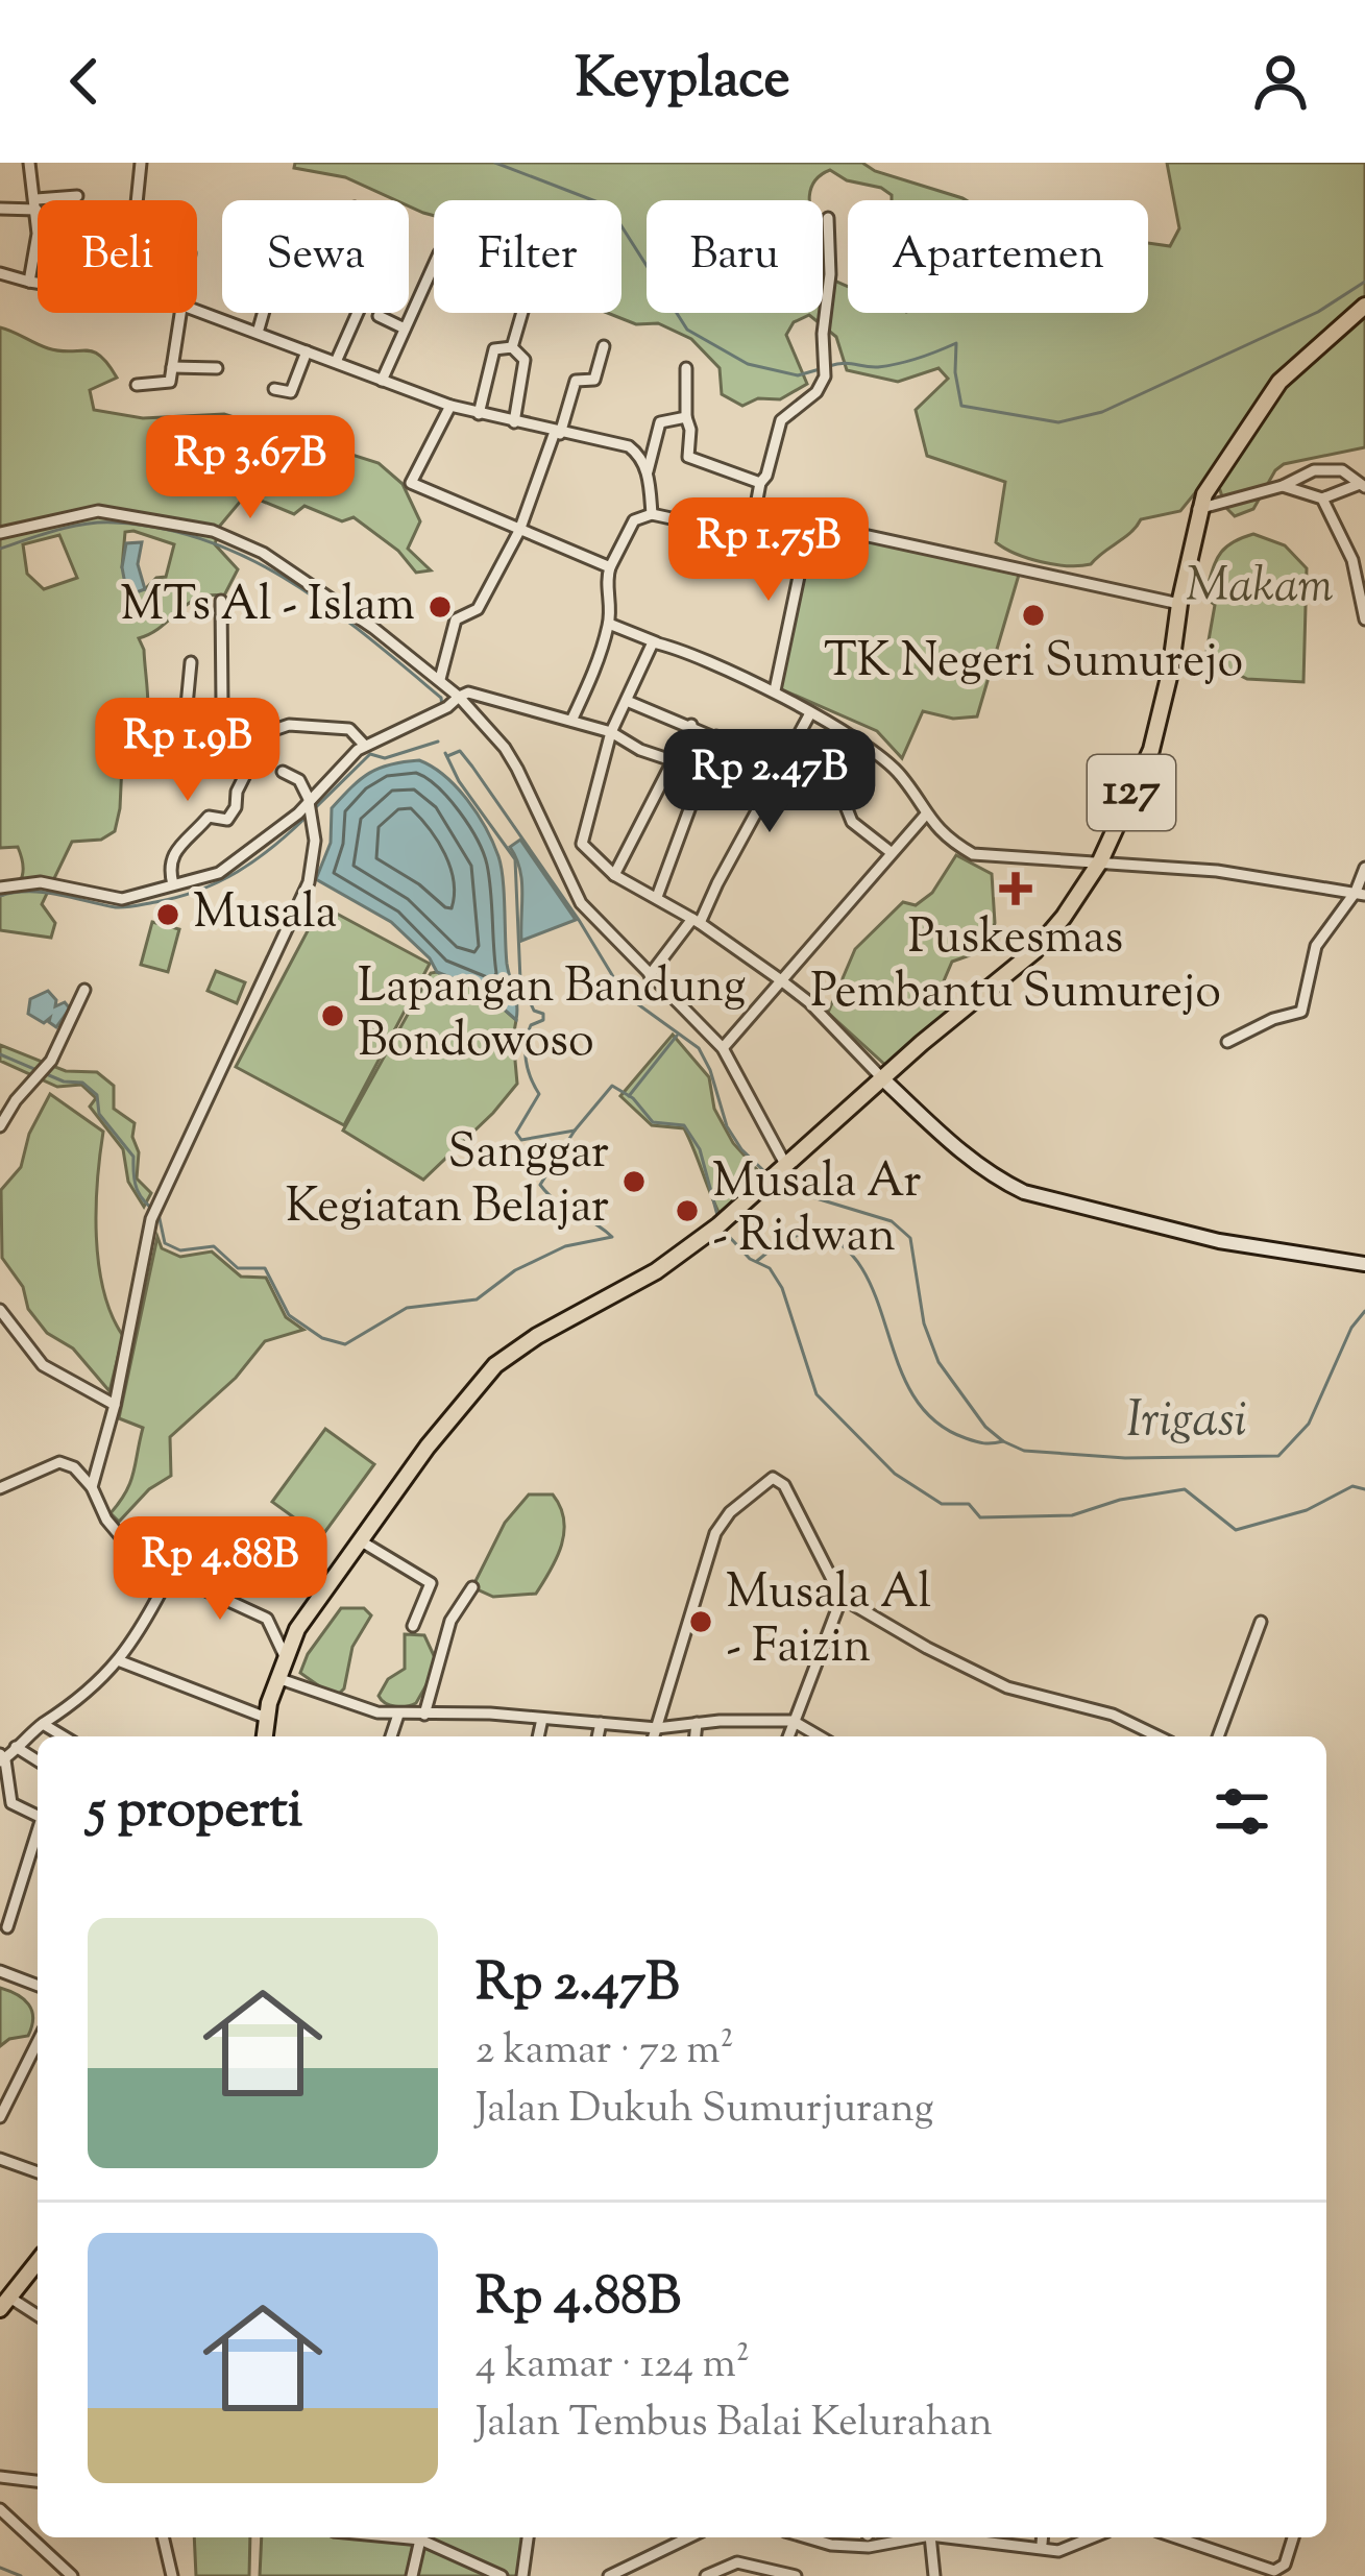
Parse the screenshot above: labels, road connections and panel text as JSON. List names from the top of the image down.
{
  "streets": {
    "main road": ["127"]
  },
  "water": ["Irigasi"],
  "parks": ["Makam"],
  "places": {
    "other": [
      "MTs Al - Islam",
      "TK Negeri Sumurejo",
      "Musala",
      "Lapangan Bandung Bondowoso",
      "Sanggar Kegiatan Belajar",
      "Musala Ar - Ridwan",
      "Musala Al - Faizin"
    ],
    "health": ["Puskesmas Pembantu Sumurejo"]
  },
  "page": {
    "header": "Keyplace",
    "chip": [
      "Beli",
      "Sewa",
      "Filter",
      "Baru",
      "Apartemen"
    ],
    "price": [
      "Rp 3.67B",
      "Rp 1.75B",
      "Rp 1.9B",
      "Rp 2.47B",
      "Rp 4.88B"
    ],
    "heading": "5 properti",
    "list": [
      {
        "name": "Rp 2.47B",
        "note": "2 kamar · 72 m² · Jalan Dukuh Sumurjurang"
      },
      {
        "name": "Rp 4.88B",
        "note": "4 kamar · 124 m² · Jalan Tembus Balai Kelurahan"
      }
    ]
  }
}
